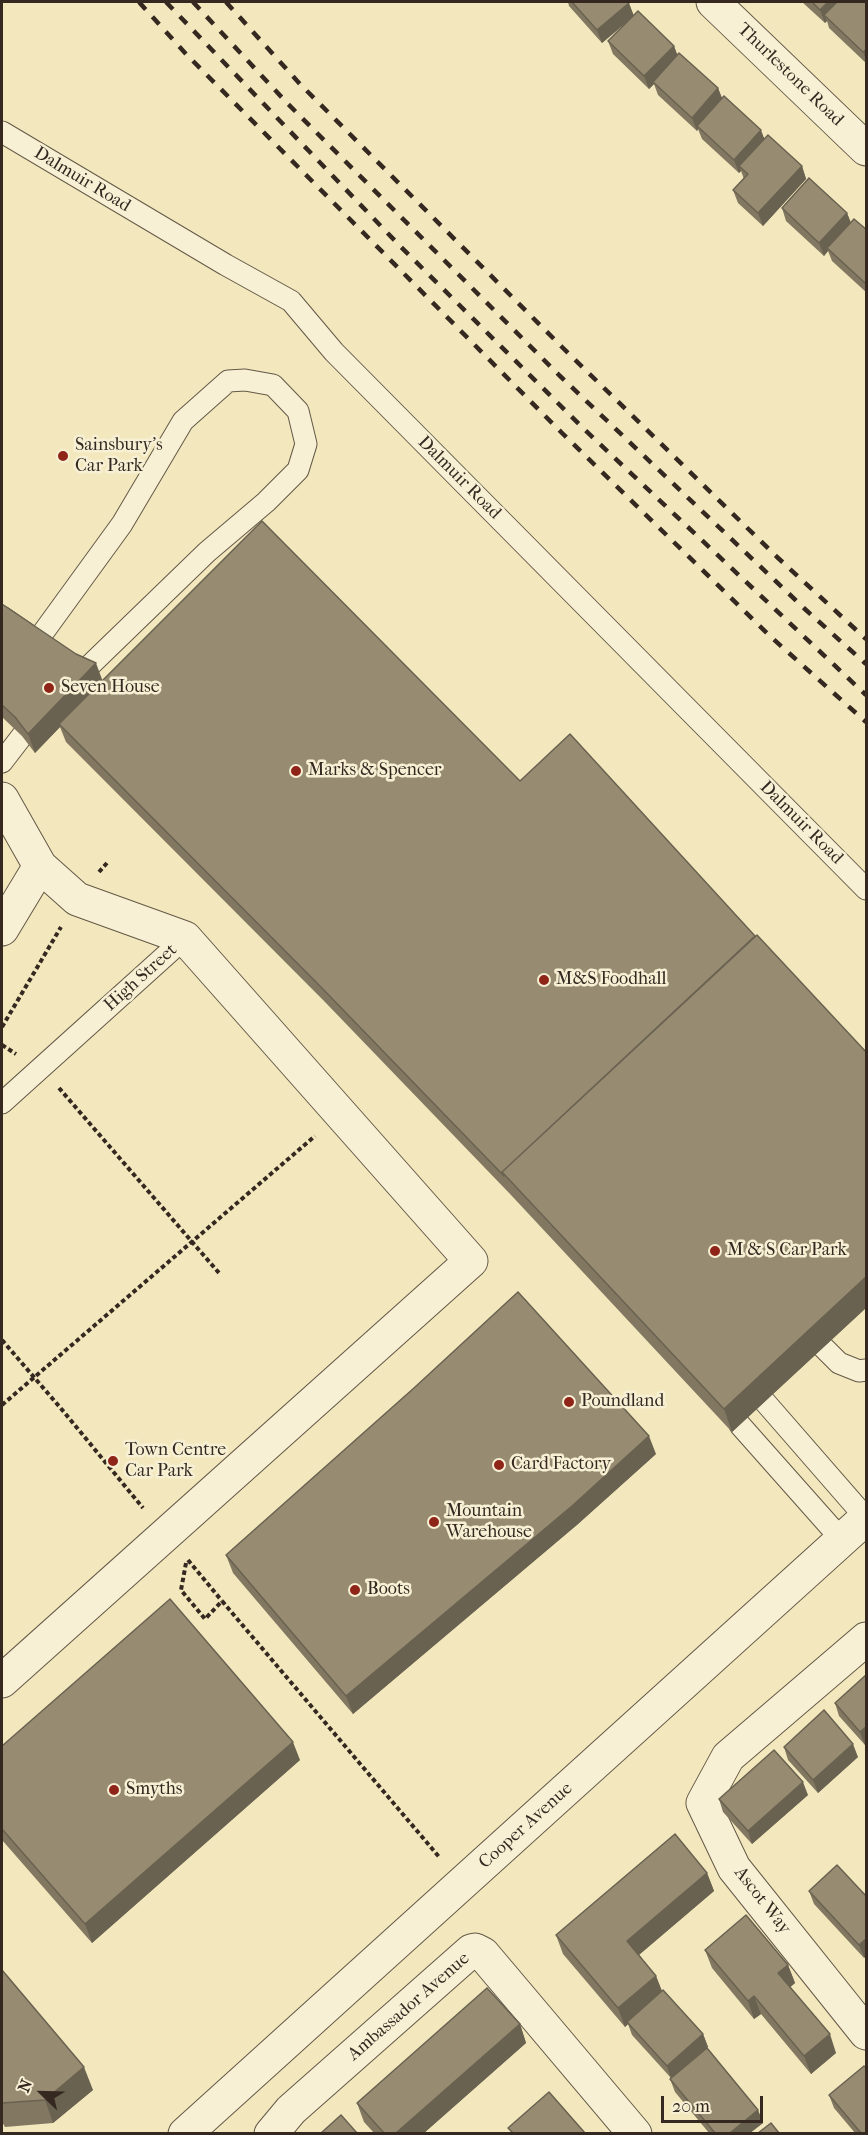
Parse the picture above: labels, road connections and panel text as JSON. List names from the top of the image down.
{
  "streets": {
    "street": [
      "Thurlestone Road",
      "High Street",
      "Cooper Avenue",
      "Ascot Way",
      "Ambassador Avenue"
    ],
    "lane": ["Dalmuir Road"]
  },
  "places": [
    "Sainsbury's Car Park",
    "Seven House",
    "Marks & Spencer",
    "M&S Foodhall",
    "M & S Car Park",
    "Poundland",
    "Town Centre Car Park",
    "Card Factory",
    "Mountain Warehouse",
    "Boots",
    "Smyths"
  ],
  "scale_bar": "20 m",
  "north": "top left"
}
